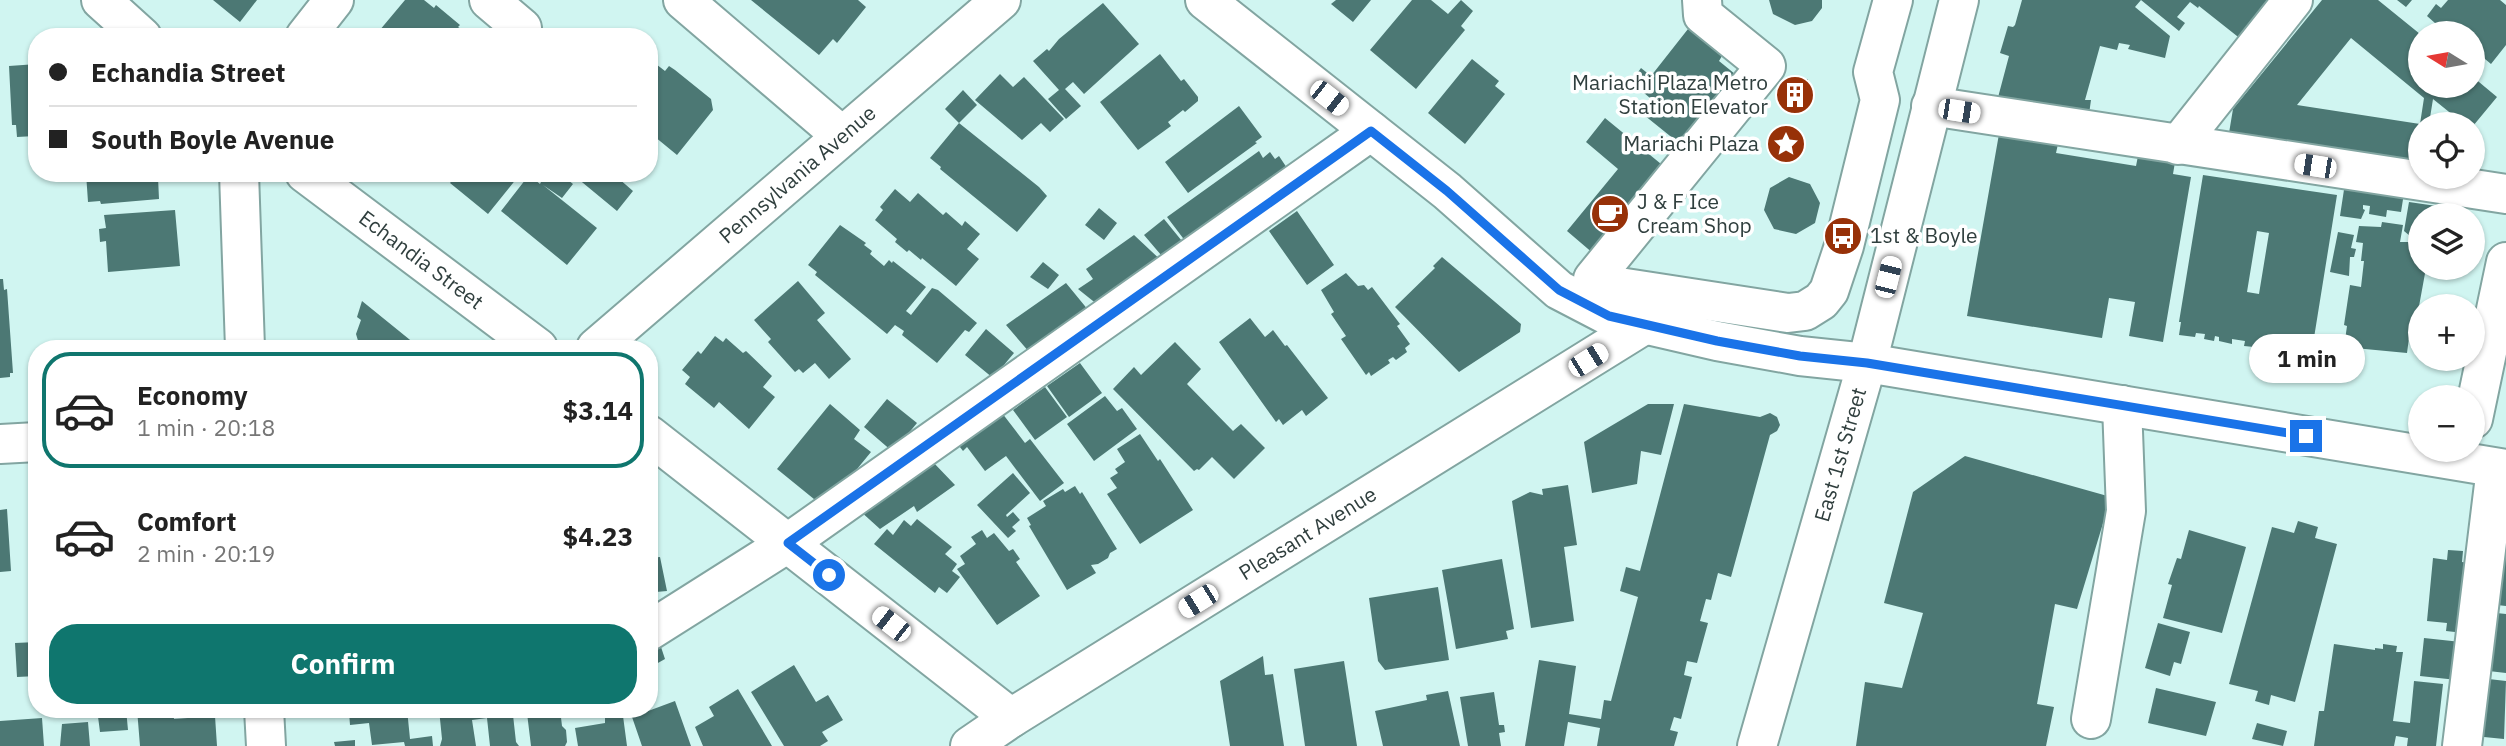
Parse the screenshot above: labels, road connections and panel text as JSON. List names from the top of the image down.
{
  "streets": {
    "street": [
      "Pennsylvania Avenue",
      "Echandia Street",
      "East 1st Street",
      "Pleasant Avenue"
    ]
  },
  "places": {
    "building": ["Mariachi Plaza Metro Station Elevator"],
    "place": ["Mariachi Plaza"],
    "cafe": ["J & F Ice Cream Shop"],
    "bus stop": ["1st & Boyle"]
  },
  "north": "left",
  "page": {
    "map_buttons": ["+", "−"],
    "banner": ["Echandia Street", "South Boyle Avenue"],
    "bubble": "1 min",
    "list": [
      {
        "name": "Economy",
        "note": "1 min · 20:18",
        "value": "$3.14"
      },
      {
        "name": "Comfort",
        "note": "2 min · 20:19",
        "value": "$4.23"
      }
    ],
    "buttons": "Confirm"
  }
}
